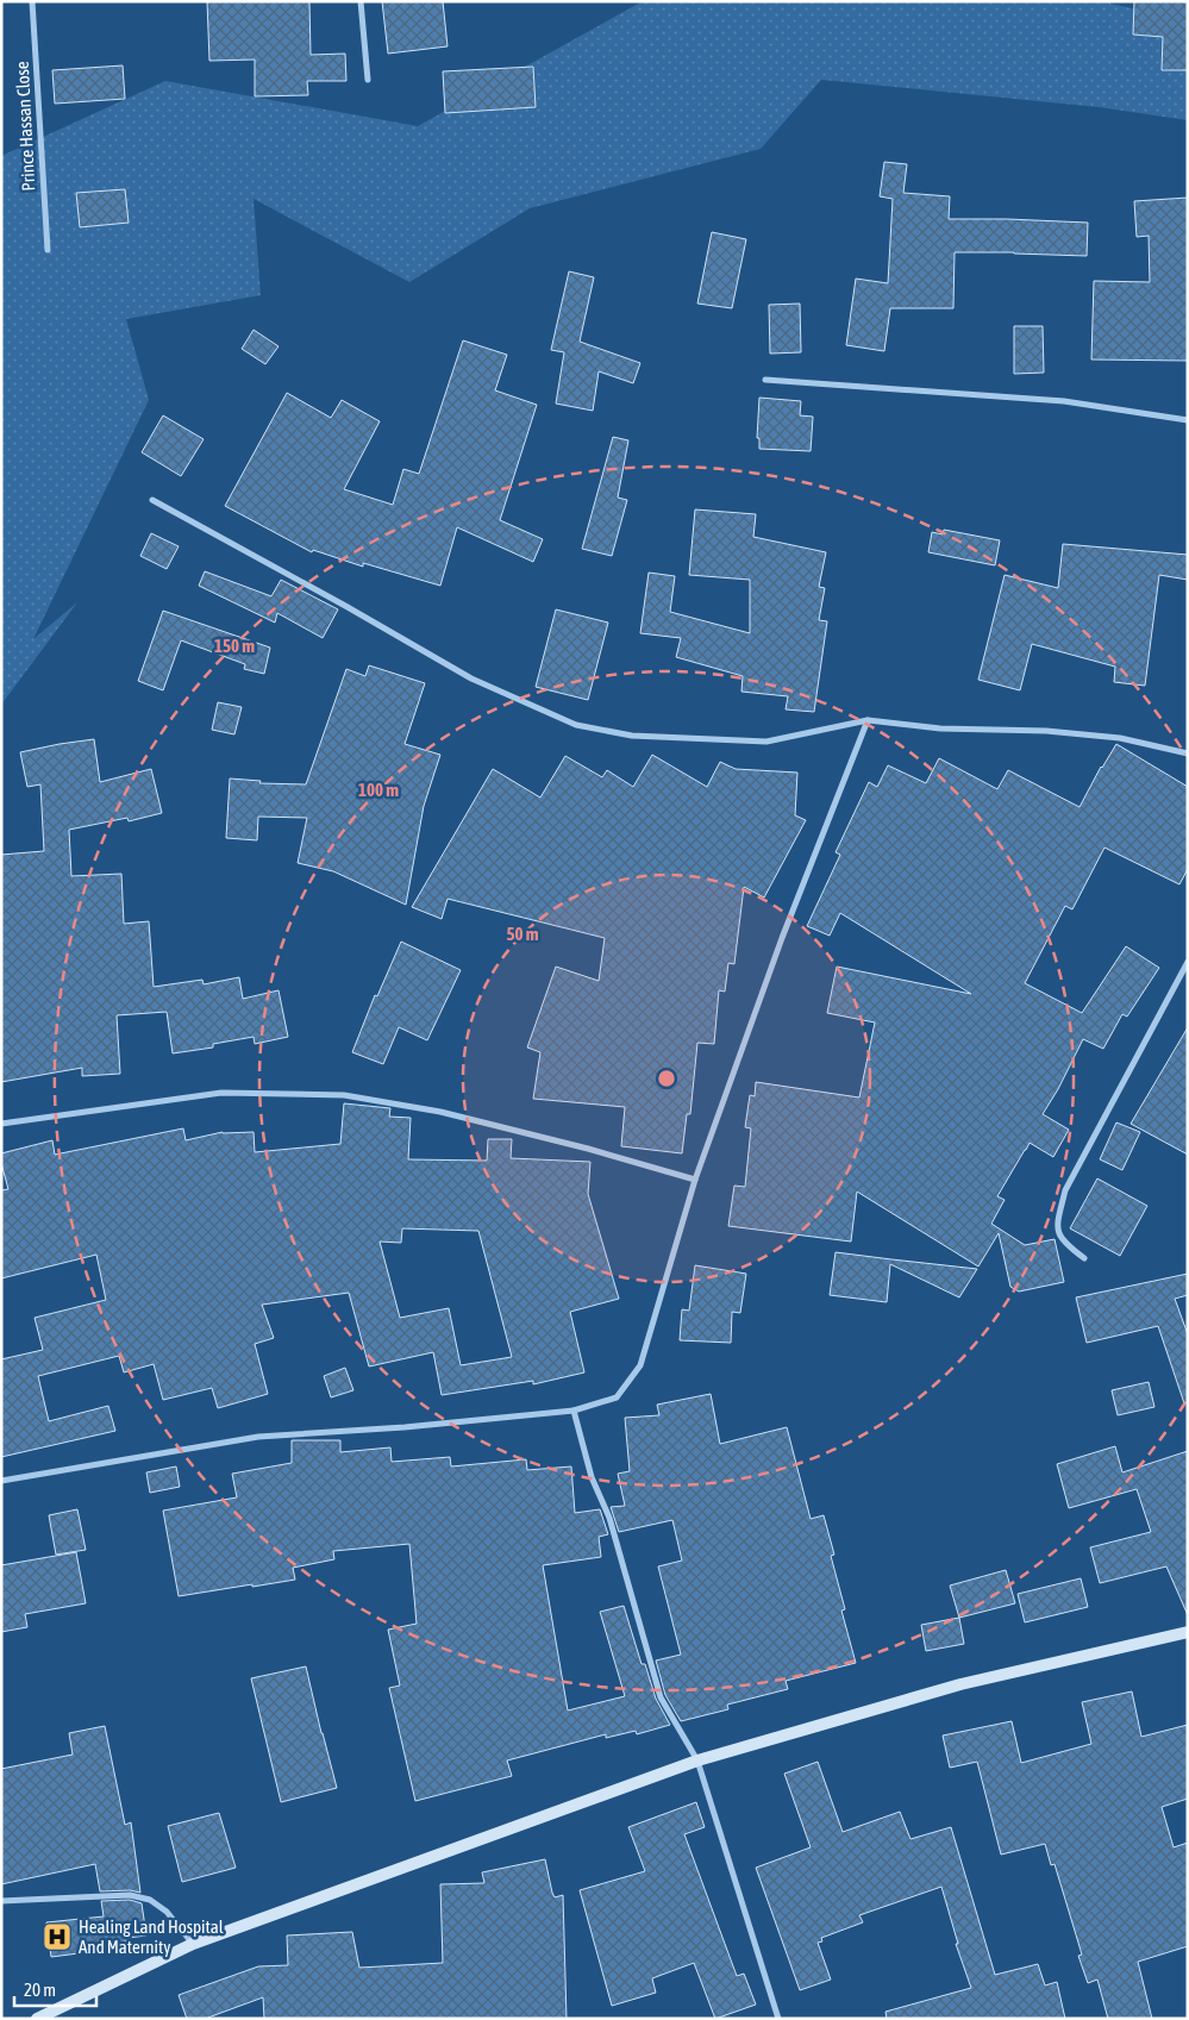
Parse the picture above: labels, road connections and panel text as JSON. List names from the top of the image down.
{
  "streets": {
    "street": ["Prince Hassan Close"]
  },
  "places": {
    "hospital": ["Healing Land Hospital And Maternity"]
  },
  "scale_bar": "20 m",
  "rings": ["150 m", "100 m", "50 m"]
}
